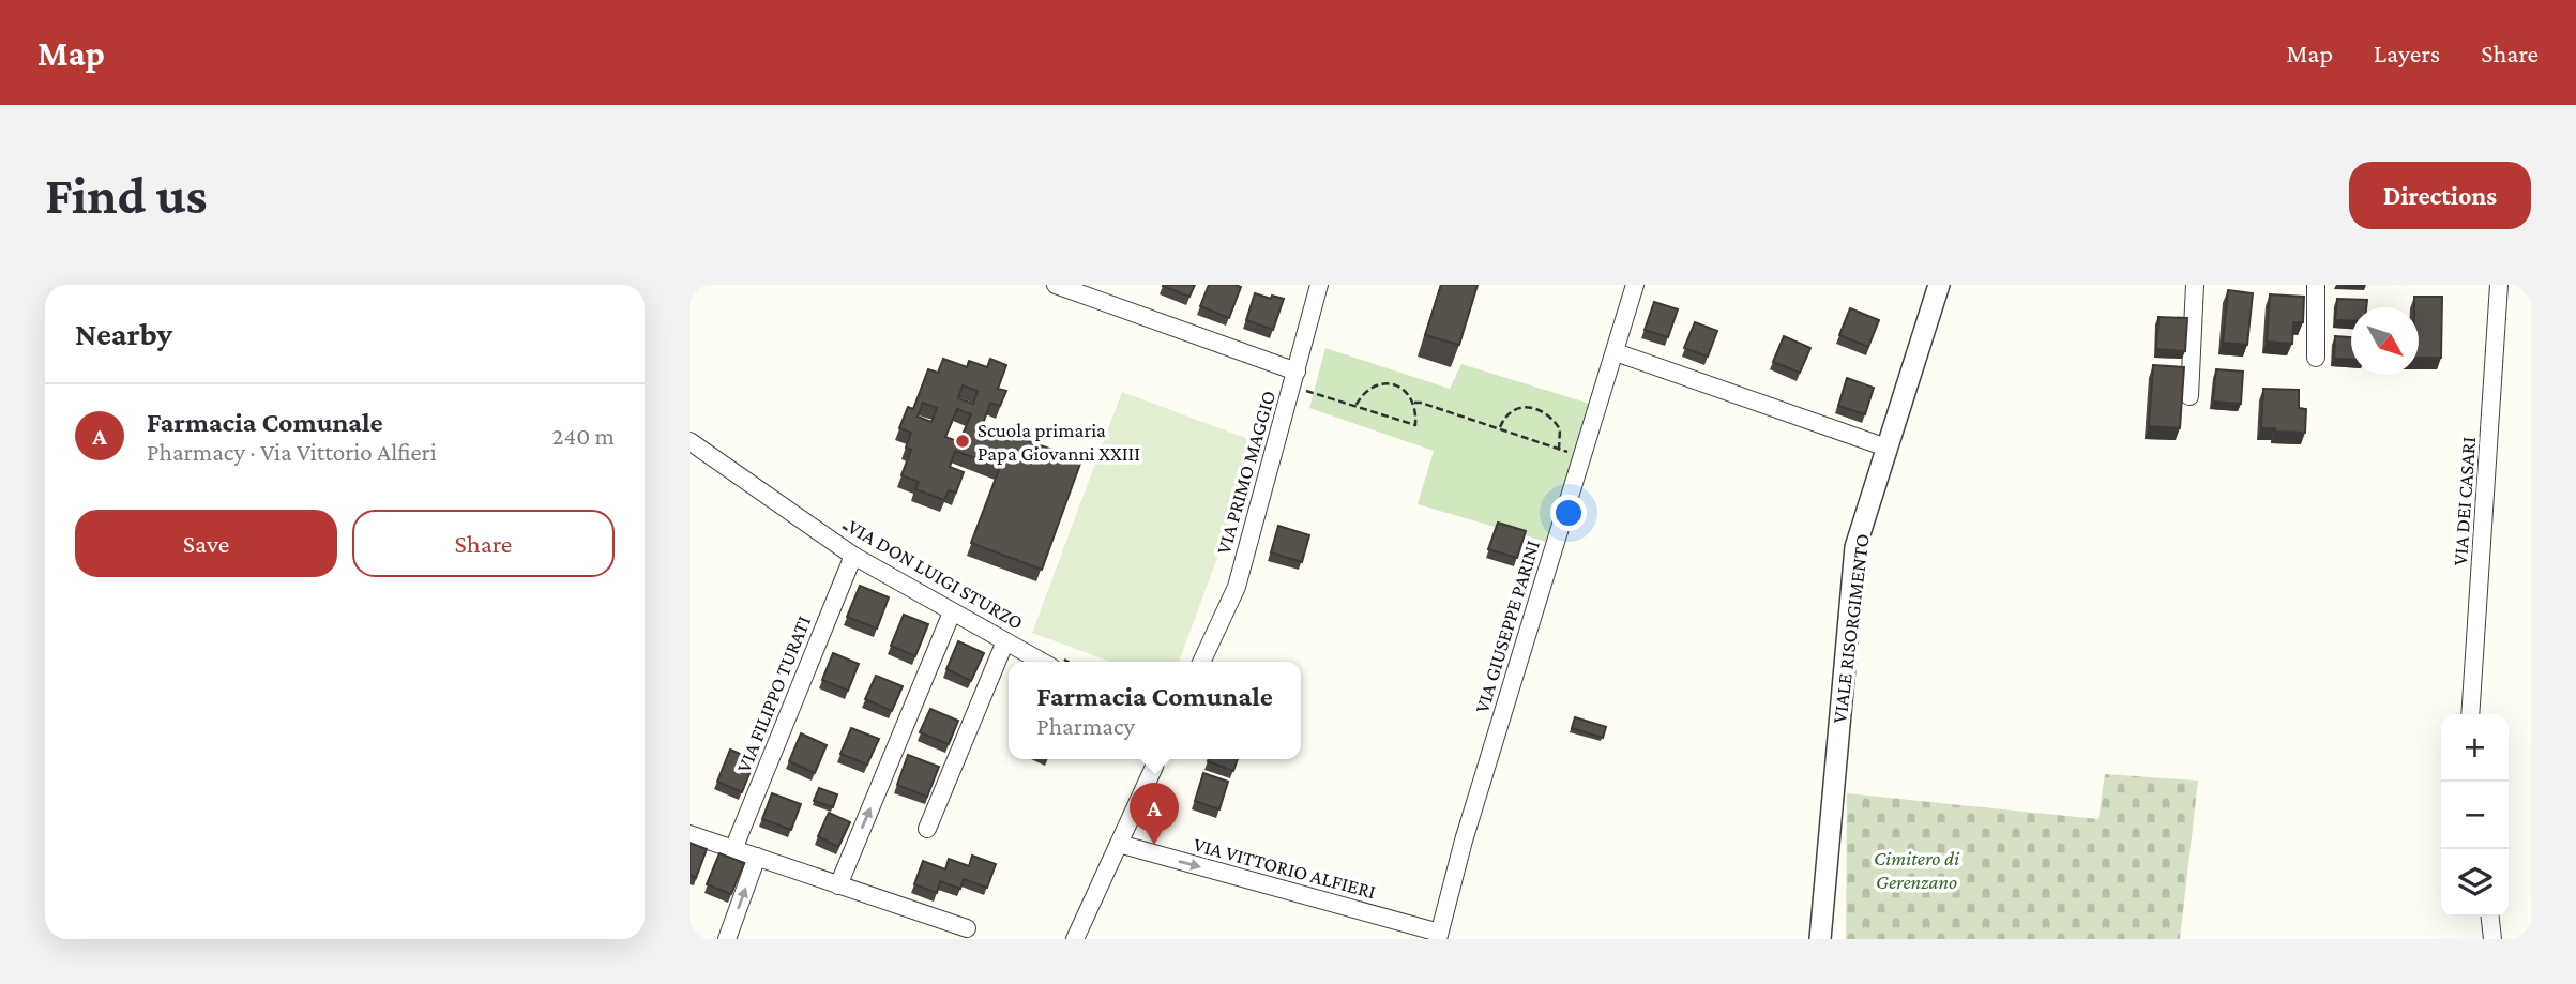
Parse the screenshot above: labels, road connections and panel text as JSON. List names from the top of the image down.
{
  "streets": {
    "street": [
      "VIA PRIMO MAGGIO",
      "VIA DEI CASARI",
      "VIA DON LUIGI STURZO",
      "VIA GIUSEPPE PARINI",
      "VIALE RISORGIMENTO",
      "VIA FILIPPO TURATI",
      "VIA VITTORIO ALFIERI"
    ]
  },
  "crossings": [
    ["VIA DON LUIGI STURZO", "VIA FILIPPO TURATI"],
    ["VIA GIUSEPPE PARINI", "VIA VITTORIO ALFIERI"]
  ],
  "one_way": ["VIA VITTORIO ALFIERI"],
  "parks": ["Cimitero di Gerenzano"],
  "places": ["Scuola primaria Papa Giovanni XXIII"],
  "north": "bottom right",
  "page": {
    "header": "Map",
    "nav": ["Map", "Layers", "Share"],
    "buttons": [
      "Directions",
      ["Save", "Share"]
    ],
    "title": "Find us",
    "heading": "Nearby",
    "list": [
      {
        "mark": "A",
        "name": "Farmacia Comunale",
        "note": "Pharmacy · Via Vittorio Alfieri",
        "value": "240 m"
      }
    ],
    "popup": ["Farmacia Comunale", "Pharmacy"],
    "map_buttons": ["+", "−"],
    "pins": "A"
  }
}
